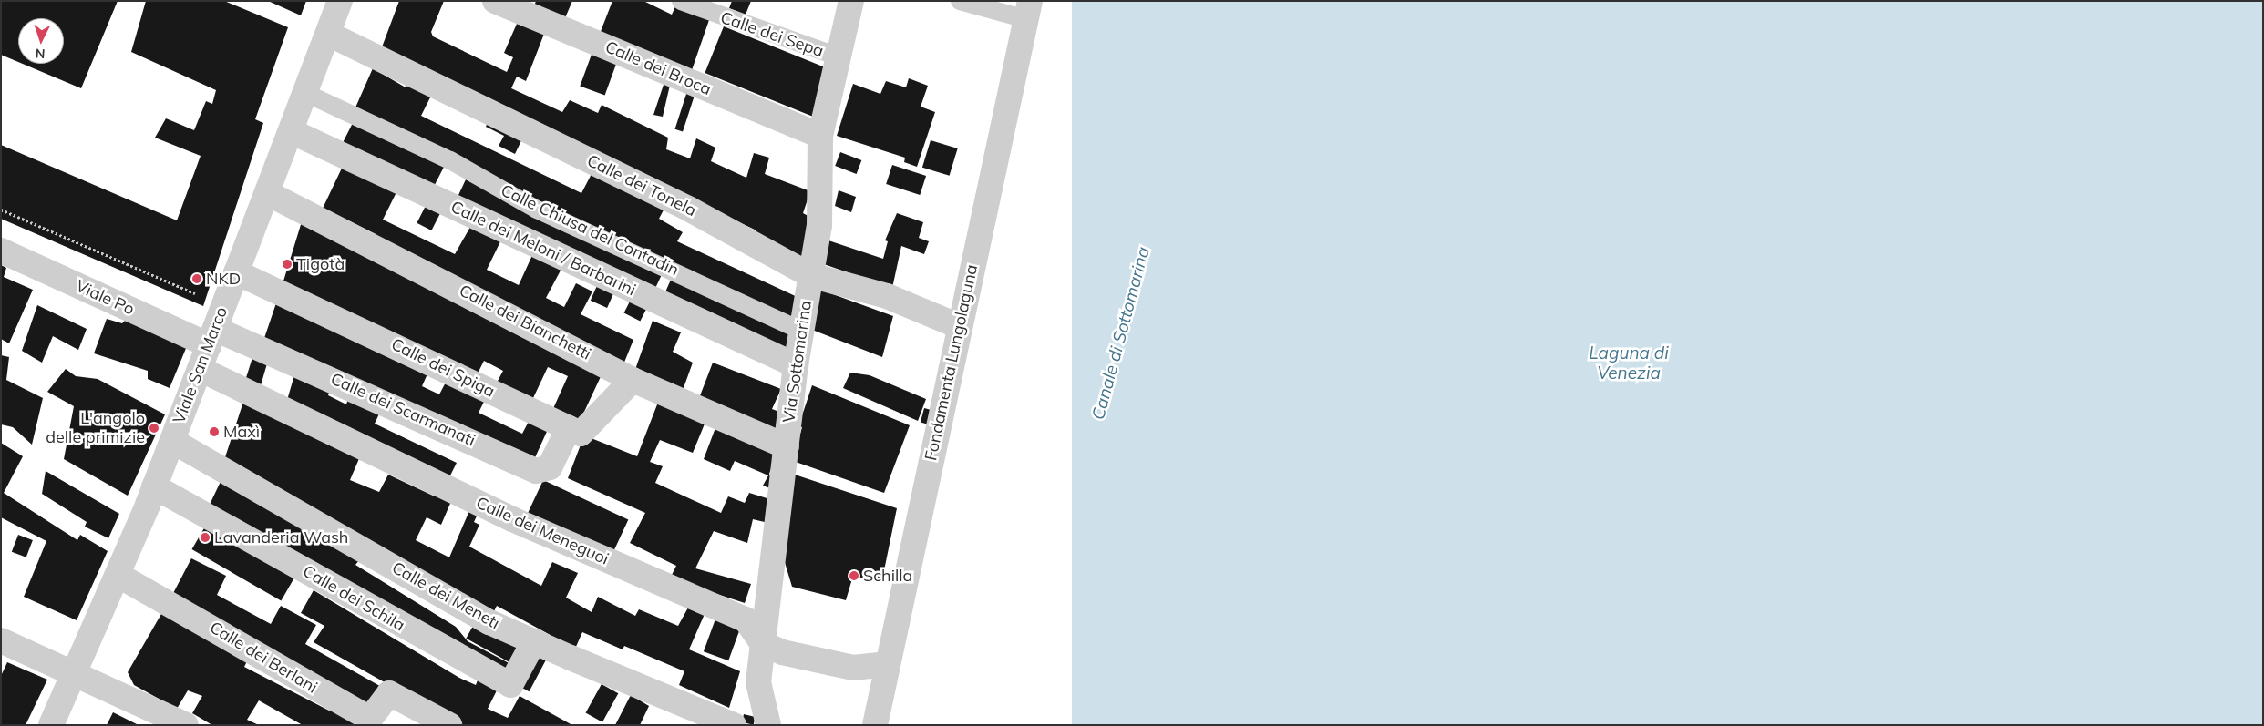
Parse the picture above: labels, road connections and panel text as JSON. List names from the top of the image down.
{
  "streets": {
    "street": [
      "Calle dei Broca",
      "Calle dei Tonela",
      "Calle dei Meloni / Barbarini",
      "Viale Po",
      "Calle dei Bianchetti",
      "Via Sottomarina",
      "Fondamenta Lungolaguna",
      "Viale San Marco",
      "Calle dei Spiga",
      "Calle dei Scarmanati",
      "Calle dei Meneguoi",
      "Calle dei Meneti",
      "Calle dei Schila",
      "Calle dei Berlani"
    ],
    "lane": ["Calle dei Sepa", "Calle Chiusa del Contadin"]
  },
  "crossings": [
    ["Calle dei Sepa", "Via Sottomarina"],
    ["Calle dei Broca", "Via Sottomarina"],
    ["Calle dei Tonela", "Via Sottomarina"],
    ["Calle dei Tonela", "Fondamenta Lungolaguna"],
    ["Calle dei Tonela", "Viale San Marco"],
    ["Calle Chiusa del Contadin", "Via Sottomarina"],
    ["Calle Chiusa del Contadin", "Viale San Marco"],
    ["Calle dei Meloni / Barbarini", "Via Sottomarina"],
    ["Calle dei Meloni / Barbarini", "Viale San Marco"],
    ["Viale Po", "Viale San Marco"],
    ["Viale Po", "Calle dei Scarmanati"],
    ["Calle dei Bianchetti", "Via Sottomarina"],
    ["Calle dei Bianchetti", "Viale San Marco"],
    ["Calle dei Bianchetti", "Calle dei Spiga"],
    ["Via Sottomarina", "Calle dei Meneguoi"],
    ["Viale San Marco", "Calle dei Spiga"],
    ["Viale San Marco", "Calle dei Scarmanati"],
    ["Viale San Marco", "Calle dei Meneguoi"],
    ["Viale San Marco", "Calle dei Meneti"],
    ["Viale San Marco", "Calle dei Schila"],
    ["Viale San Marco", "Calle dei Berlani"],
    ["Calle dei Spiga", "Calle dei Scarmanati"],
    ["Calle dei Meneti", "Calle dei Schila"]
  ],
  "water": ["Canale di Sottomarina", "Laguna di Venezia"],
  "places": [
    "Tigotà",
    "NKD",
    "L'angolo delle primizie",
    "Maxì",
    "Lavanderia Wash",
    "Schilla"
  ],
  "north": "bottom"
}
